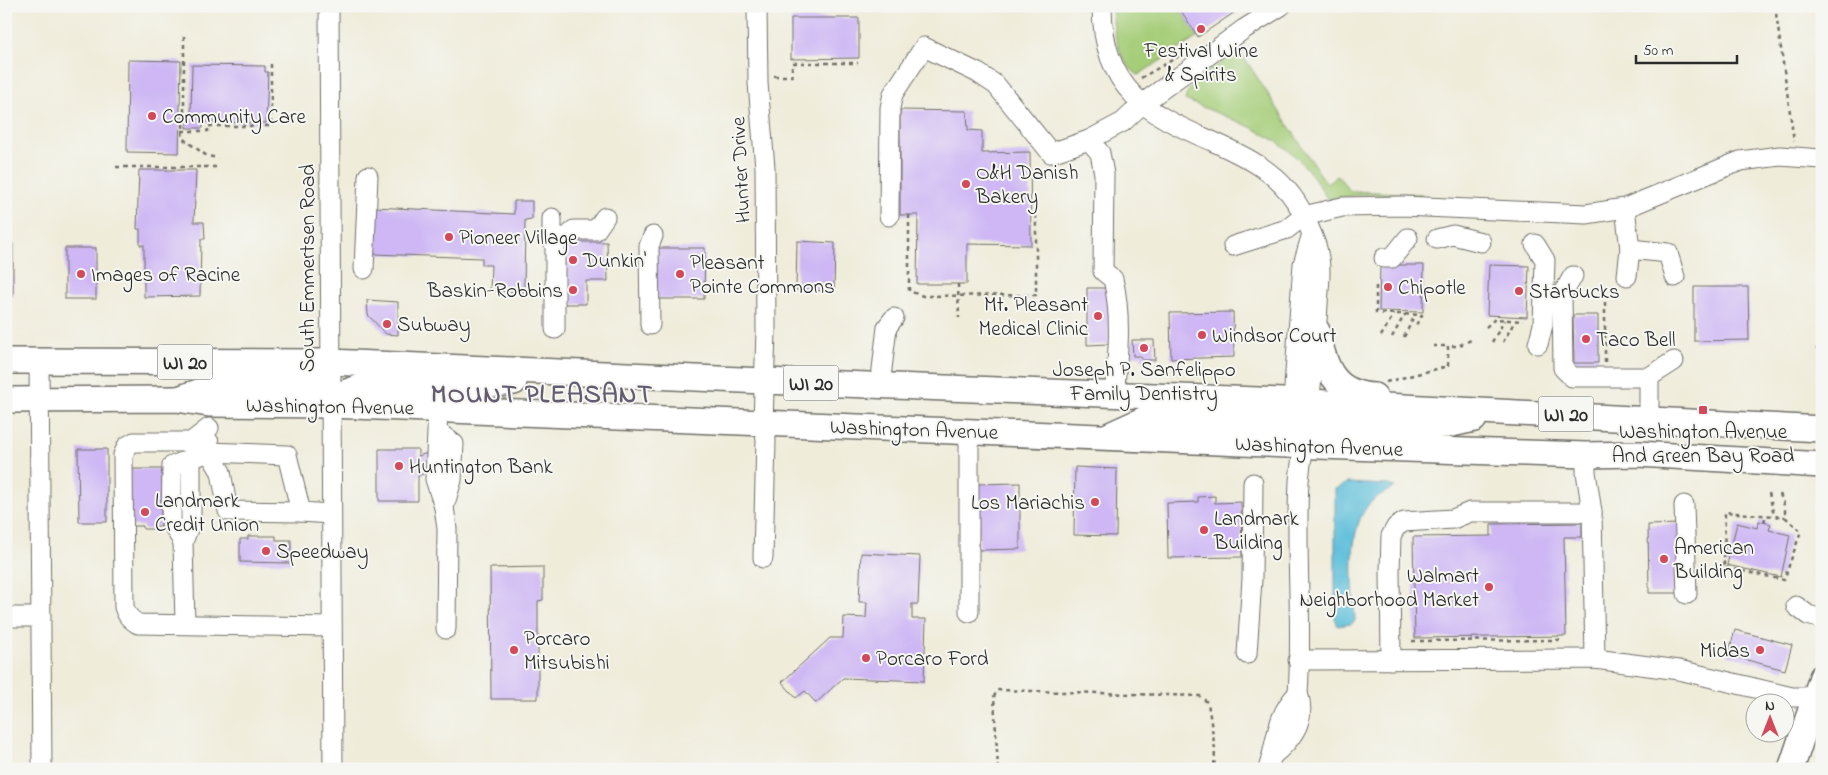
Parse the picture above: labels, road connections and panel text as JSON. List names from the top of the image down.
{
  "streets": {
    "main road": ["WI 20", "Washington Avenue"],
    "street": ["Hunter Drive", "South Emmertsen Road"]
  },
  "crossings": [
    ["Hunter Drive", "Washington Avenue"],
    ["South Emmertsen Road", "Washington Avenue"]
  ],
  "districts": ["MOUNT PLEASANT"],
  "places": {
    "other": [
      "Festival Wine & Spirits",
      "Community Care",
      "O&H Danish Bakery",
      "Pioneer Village",
      "Dunkin'",
      "Images of Racine",
      "Pleasant Pointe Commons",
      "Chipotle",
      "Baskin-Robbins",
      "Starbucks",
      "Mt. Pleasant Medical Clinic",
      "Subway",
      "Windsor Court",
      "Taco Bell",
      "Joseph P. Sanfelippo Family Dentistry",
      "Huntington Bank",
      "Los Mariachis",
      "Landmark Credit Union",
      "Landmark Building",
      "Speedway",
      "American Building",
      "Walmart Neighborhood Market",
      "Porcaro Mitsubishi",
      "Midas",
      "Porcaro Ford"
    ],
    "transit": ["Washington Avenue And Green Bay Road"]
  },
  "scale_bar": "50 m",
  "north": "top"
}
